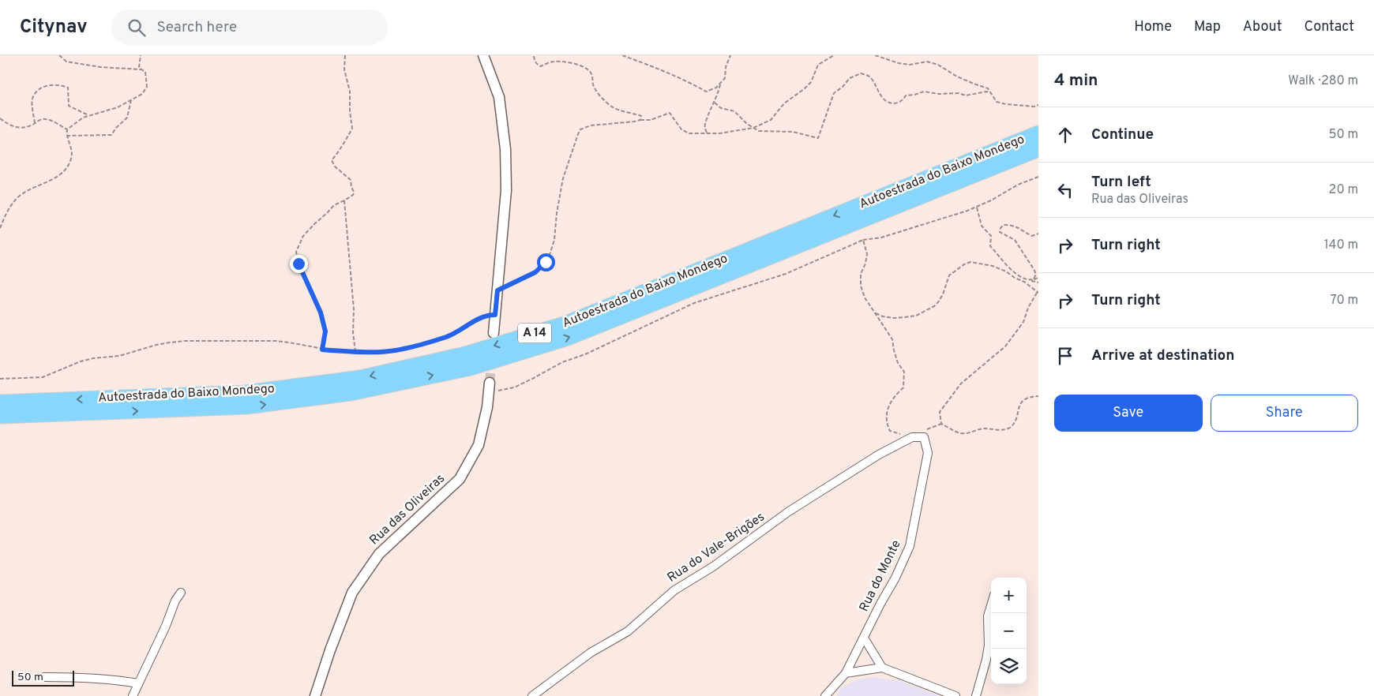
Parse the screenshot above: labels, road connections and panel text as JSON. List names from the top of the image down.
{
  "streets": {
    "highway": ["Autoestrada do Baixo Mondego", "A 14"],
    "street": ["Rua das Oliveiras", "Rua do Vale-Brigões", "Rua do Monte"]
  },
  "crossings": [
    ["Rua do Vale-Brigões", "Rua do Monte"]
  ],
  "scale_bar": "50 m",
  "page": {
    "header": "Citynav",
    "search": "Search here",
    "nav": [
      "Home",
      "Map",
      "About",
      "Contact"
    ],
    "heading": ["4 min", "Walk · 280 m"],
    "list": [
      ["Continue", "50 m"],
      ["Turn left", "Rua das Oliveiras", "20 m"],
      ["Turn right", "140 m"],
      ["Turn right", "70 m"],
      "Arrive at destination"
    ],
    "buttons": ["Save", "Share"],
    "map_buttons": ["+", "−"],
    "scale": "50 m"
  }
}
